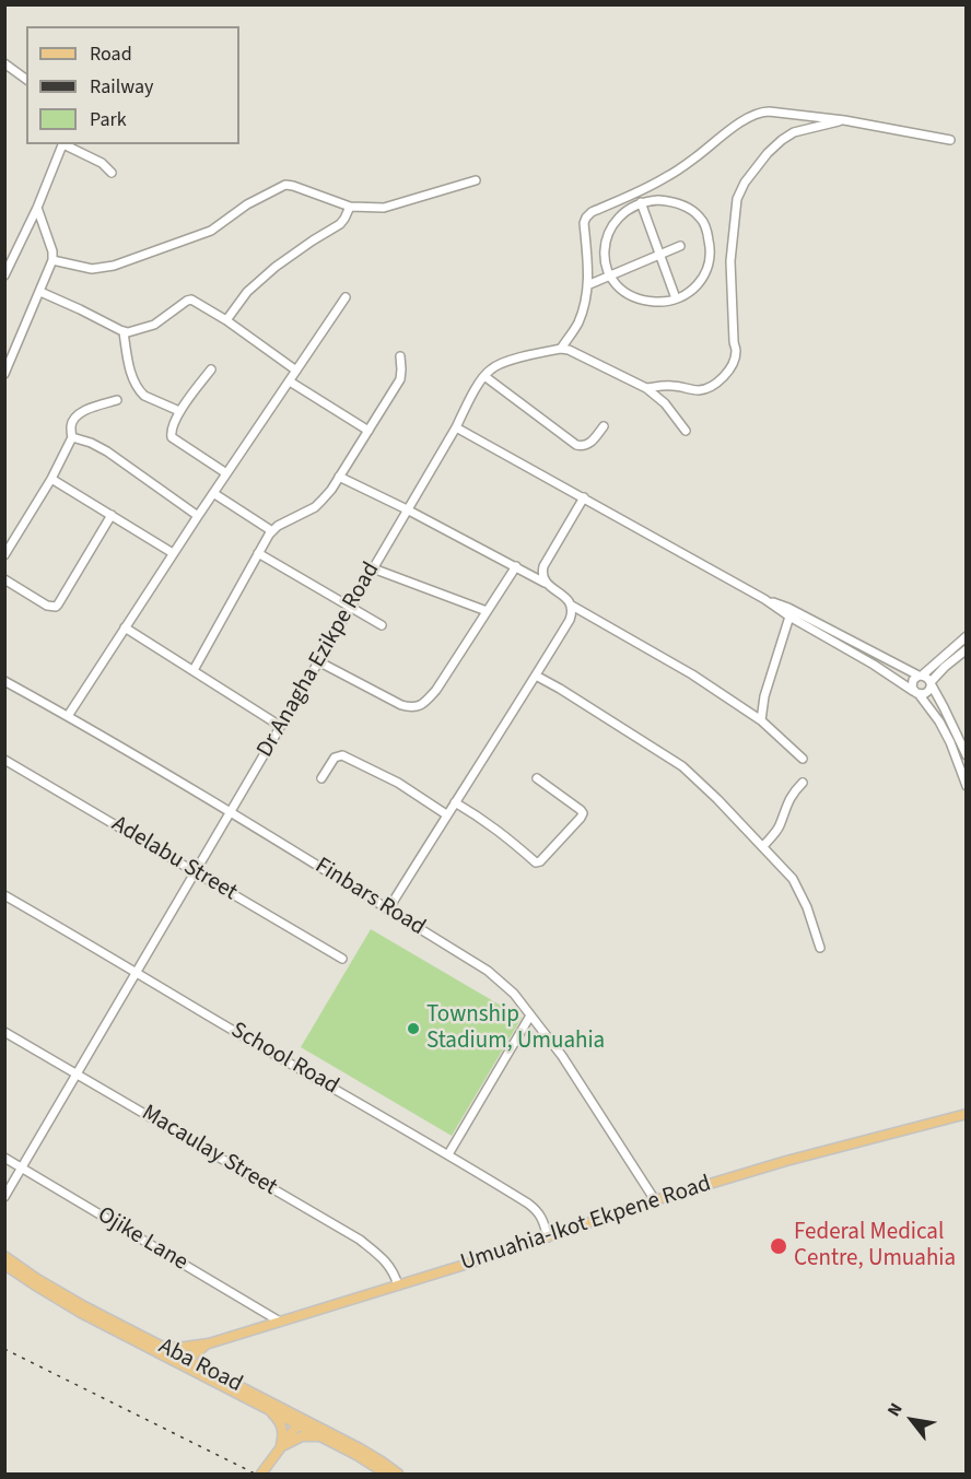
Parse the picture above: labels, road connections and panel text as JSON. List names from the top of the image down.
{
  "streets": {
    "main road": ["Umuahia-Ikot Ekpene Road", "Aba Road"],
    "street": [
      "Dr Anagha Ezikpe Road",
      "Adelabu Street",
      "Finbars Road",
      "School Road",
      "Macaulay Street",
      "Ojike Lane"
    ]
  },
  "crossings": [
    ["Dr Anagha Ezikpe Road", "Adelabu Street"],
    ["Dr Anagha Ezikpe Road", "Finbars Road"],
    ["Dr Anagha Ezikpe Road", "School Road"],
    ["Dr Anagha Ezikpe Road", "Macaulay Street"],
    ["Dr Anagha Ezikpe Road", "Ojike Lane"],
    ["Finbars Road", "Umuahia-Ikot Ekpene Road"],
    ["School Road", "Umuahia-Ikot Ekpene Road"],
    ["Macaulay Street", "Umuahia-Ikot Ekpene Road"],
    ["Umuahia-Ikot Ekpene Road", "Ojike Lane"]
  ],
  "places": ["Township Stadium, Umuahia", "Federal Medical Centre, Umuahia"],
  "legend": ["Road", "Railway", "Park"],
  "north": "top left"
}
